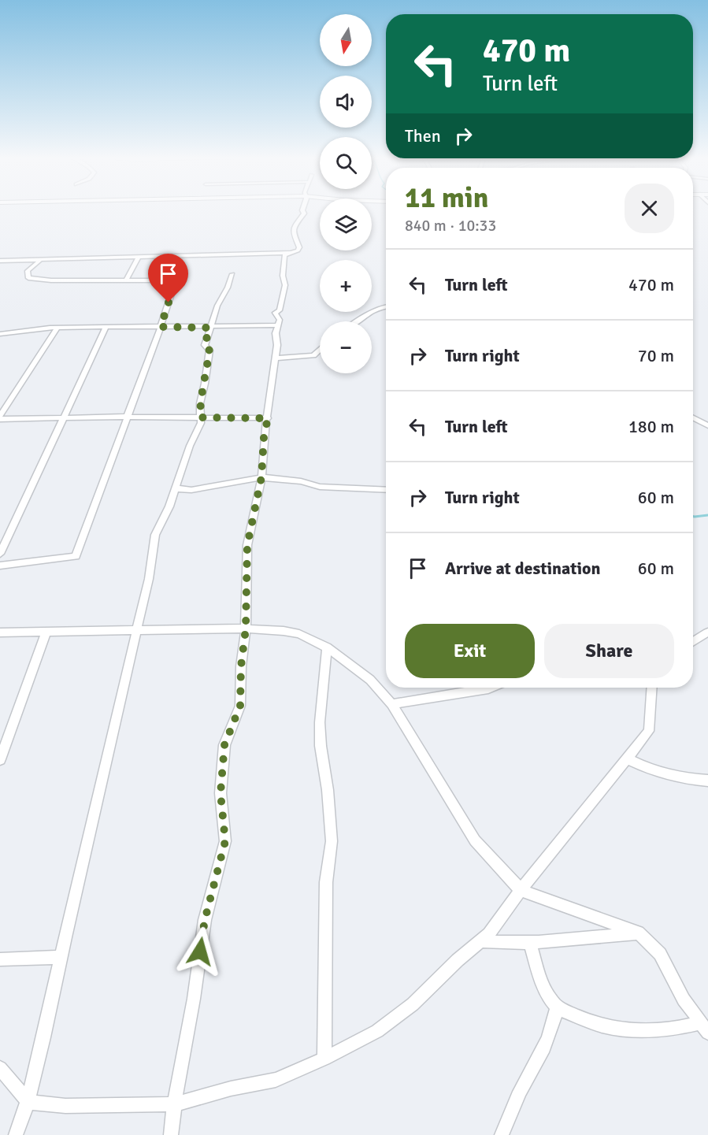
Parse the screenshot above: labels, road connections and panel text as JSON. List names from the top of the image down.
{
  "north": "bottom",
  "page": {
    "map_buttons": ["+", "−"],
    "turn": ["470 m", "Turn left"],
    "then": "Then",
    "heading": ["11 min", "840 m · 10:33"],
    "list": [
      {
        "name": "Turn left",
        "value": "470 m"
      },
      {
        "name": "Turn right",
        "value": "70 m"
      },
      {
        "name": "Turn left",
        "value": "180 m"
      },
      {
        "name": "Turn right",
        "value": "60 m"
      },
      {
        "name": "Arrive at destination",
        "value": "60 m"
      }
    ],
    "buttons": ["Exit", "Share"]
  }
}
